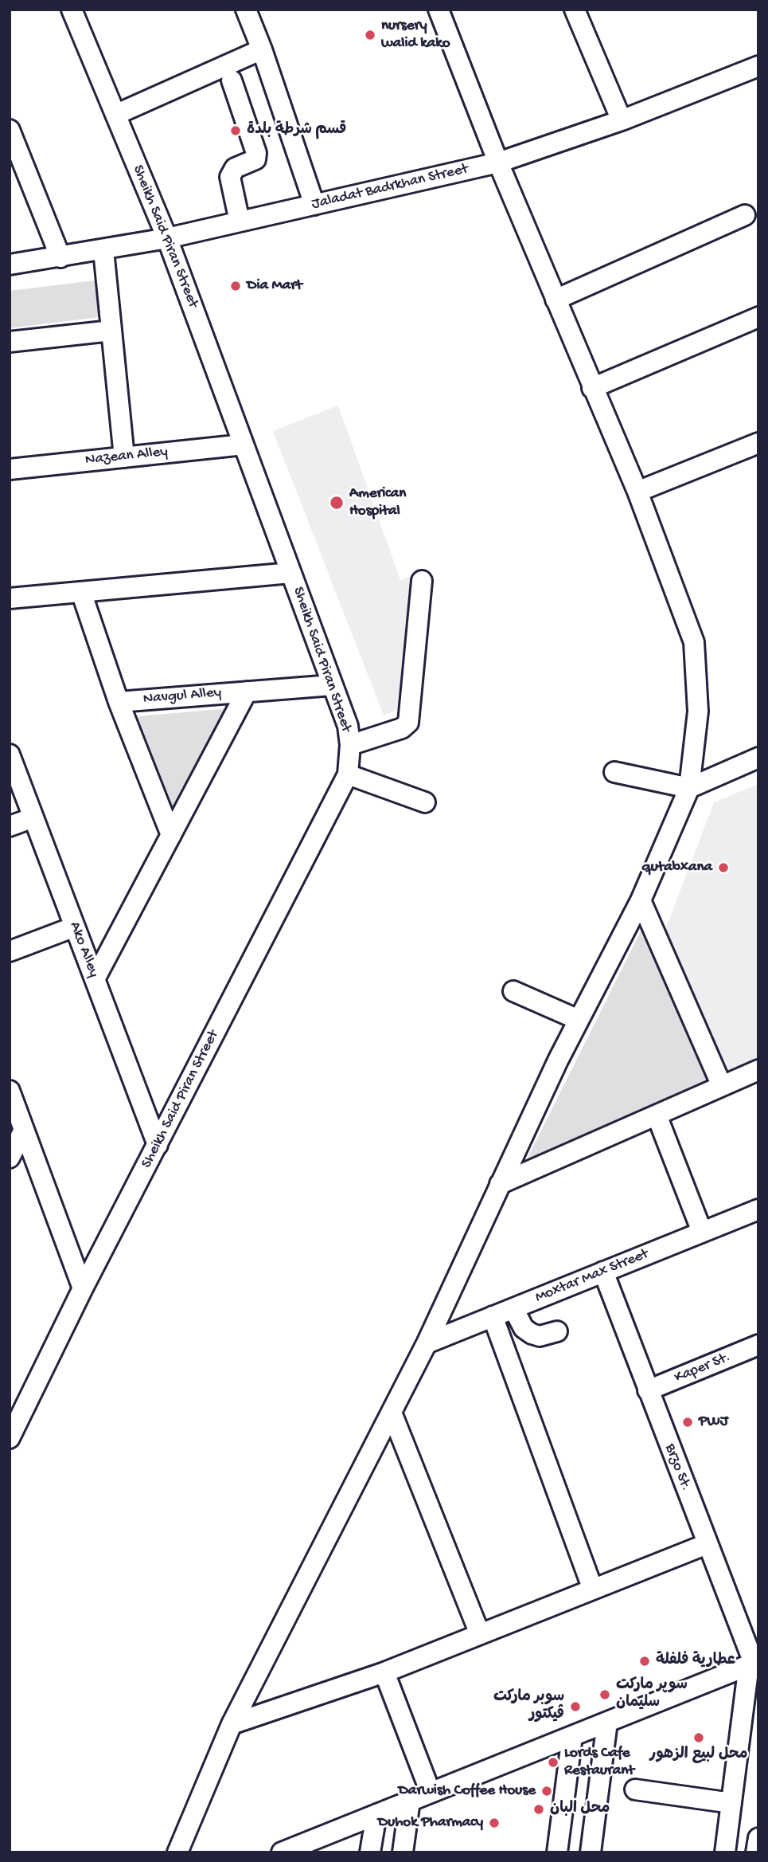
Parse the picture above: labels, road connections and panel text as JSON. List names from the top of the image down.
{
  "streets": {
    "street": [
      "Jaladat Badrkhan Street",
      "Sheikh Said Piran Street",
      "Nazean Alley",
      "Navgul Alley",
      "Ako Alley",
      "Moxtar Max Street",
      "Kaper St.",
      "Brzo St."
    ]
  },
  "crossings": [
    ["Jaladat Badrkhan Street", "Sheikh Said Piran Street"],
    ["Sheikh Said Piran Street", "Nazean Alley"],
    ["Sheikh Said Piran Street", "Navgul Alley"],
    ["Sheikh Said Piran Street", "Ako Alley"],
    ["Moxtar Max Street", "Brzo St."],
    ["Kaper St.", "Brzo St."]
  ],
  "places": [
    "nursery walid kako",
    "قسم شرطة بلدة",
    "Dia Mart",
    "American Hospital",
    "qutabxana",
    "PWJ",
    "عطارية فلفلة",
    "سوپر ماركت سليمان",
    "سوبر ماركت ڤيكتور",
    "محل لبيع الزهور",
    "Lords Cafe Restaurant",
    "Darwish Coffee House",
    "محل البان",
    "Duhok Pharmacy"
  ]
}
